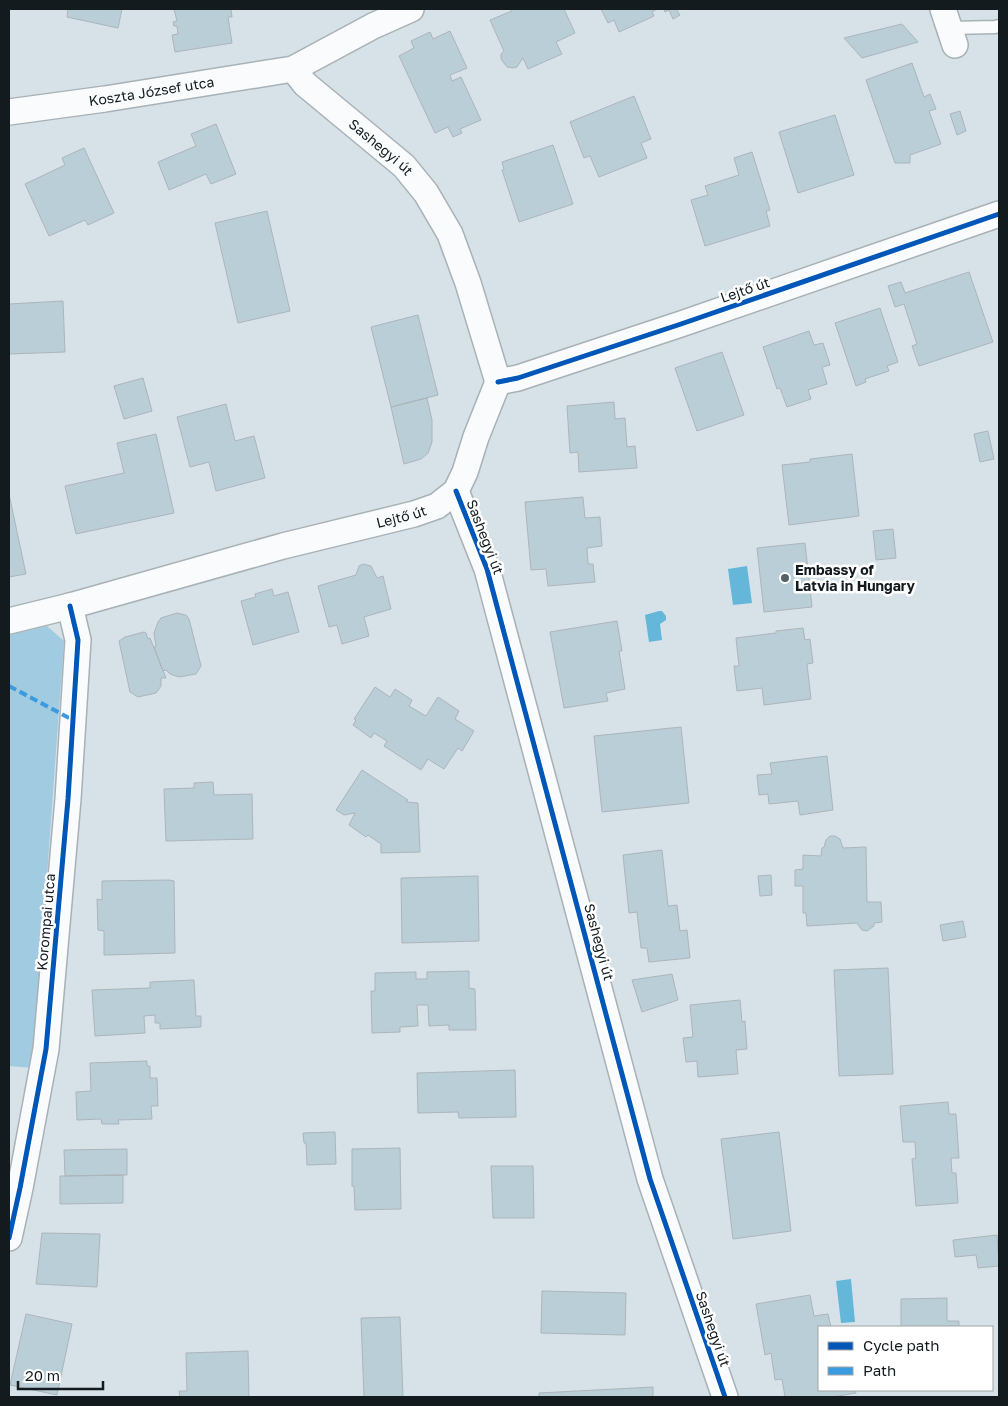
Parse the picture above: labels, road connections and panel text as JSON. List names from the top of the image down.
{
  "streets": {
    "street": [
      "Koszta József utca",
      "Sashegyi út",
      "Lejtő út",
      "Korompai utca"
    ]
  },
  "crossings": [
    ["Koszta József utca", "Sashegyi út"],
    ["Sashegyi út", "Lejtő út"],
    ["Lejtő út", "Korompai utca"]
  ],
  "places": ["Embassy of Latvia in Hungary"],
  "legend": ["Cycle path", "Path"],
  "scale_bar": "20 m"
}
